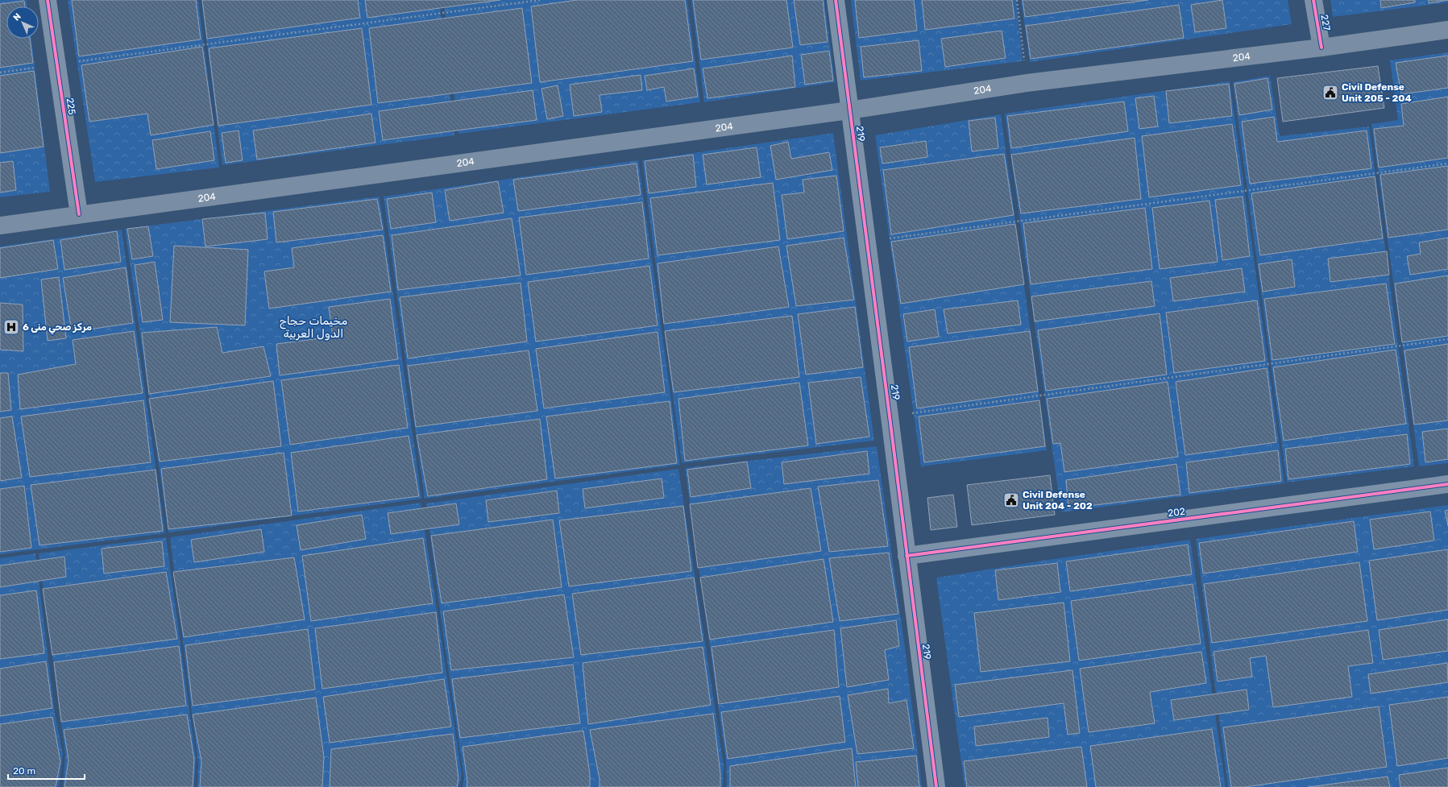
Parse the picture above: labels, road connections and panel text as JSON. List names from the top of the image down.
{
  "streets": {
    "main road": ["204"],
    "street": [
      "227",
      "225",
      "219",
      "202"
    ]
  },
  "crossings": [
    ["227", "204"],
    ["204", "225"],
    ["204", "219"],
    ["219", "202"]
  ],
  "districts": ["مخيمات حجاج الدول العربية"],
  "places": {
    "public building": ["Civil Defense Unit 205 - 204", "Civil Defense Unit 204 - 202"],
    "hospital": ["مركز صحي منى 6"]
  },
  "scale_bar": "20 m",
  "north": "top left"
}
